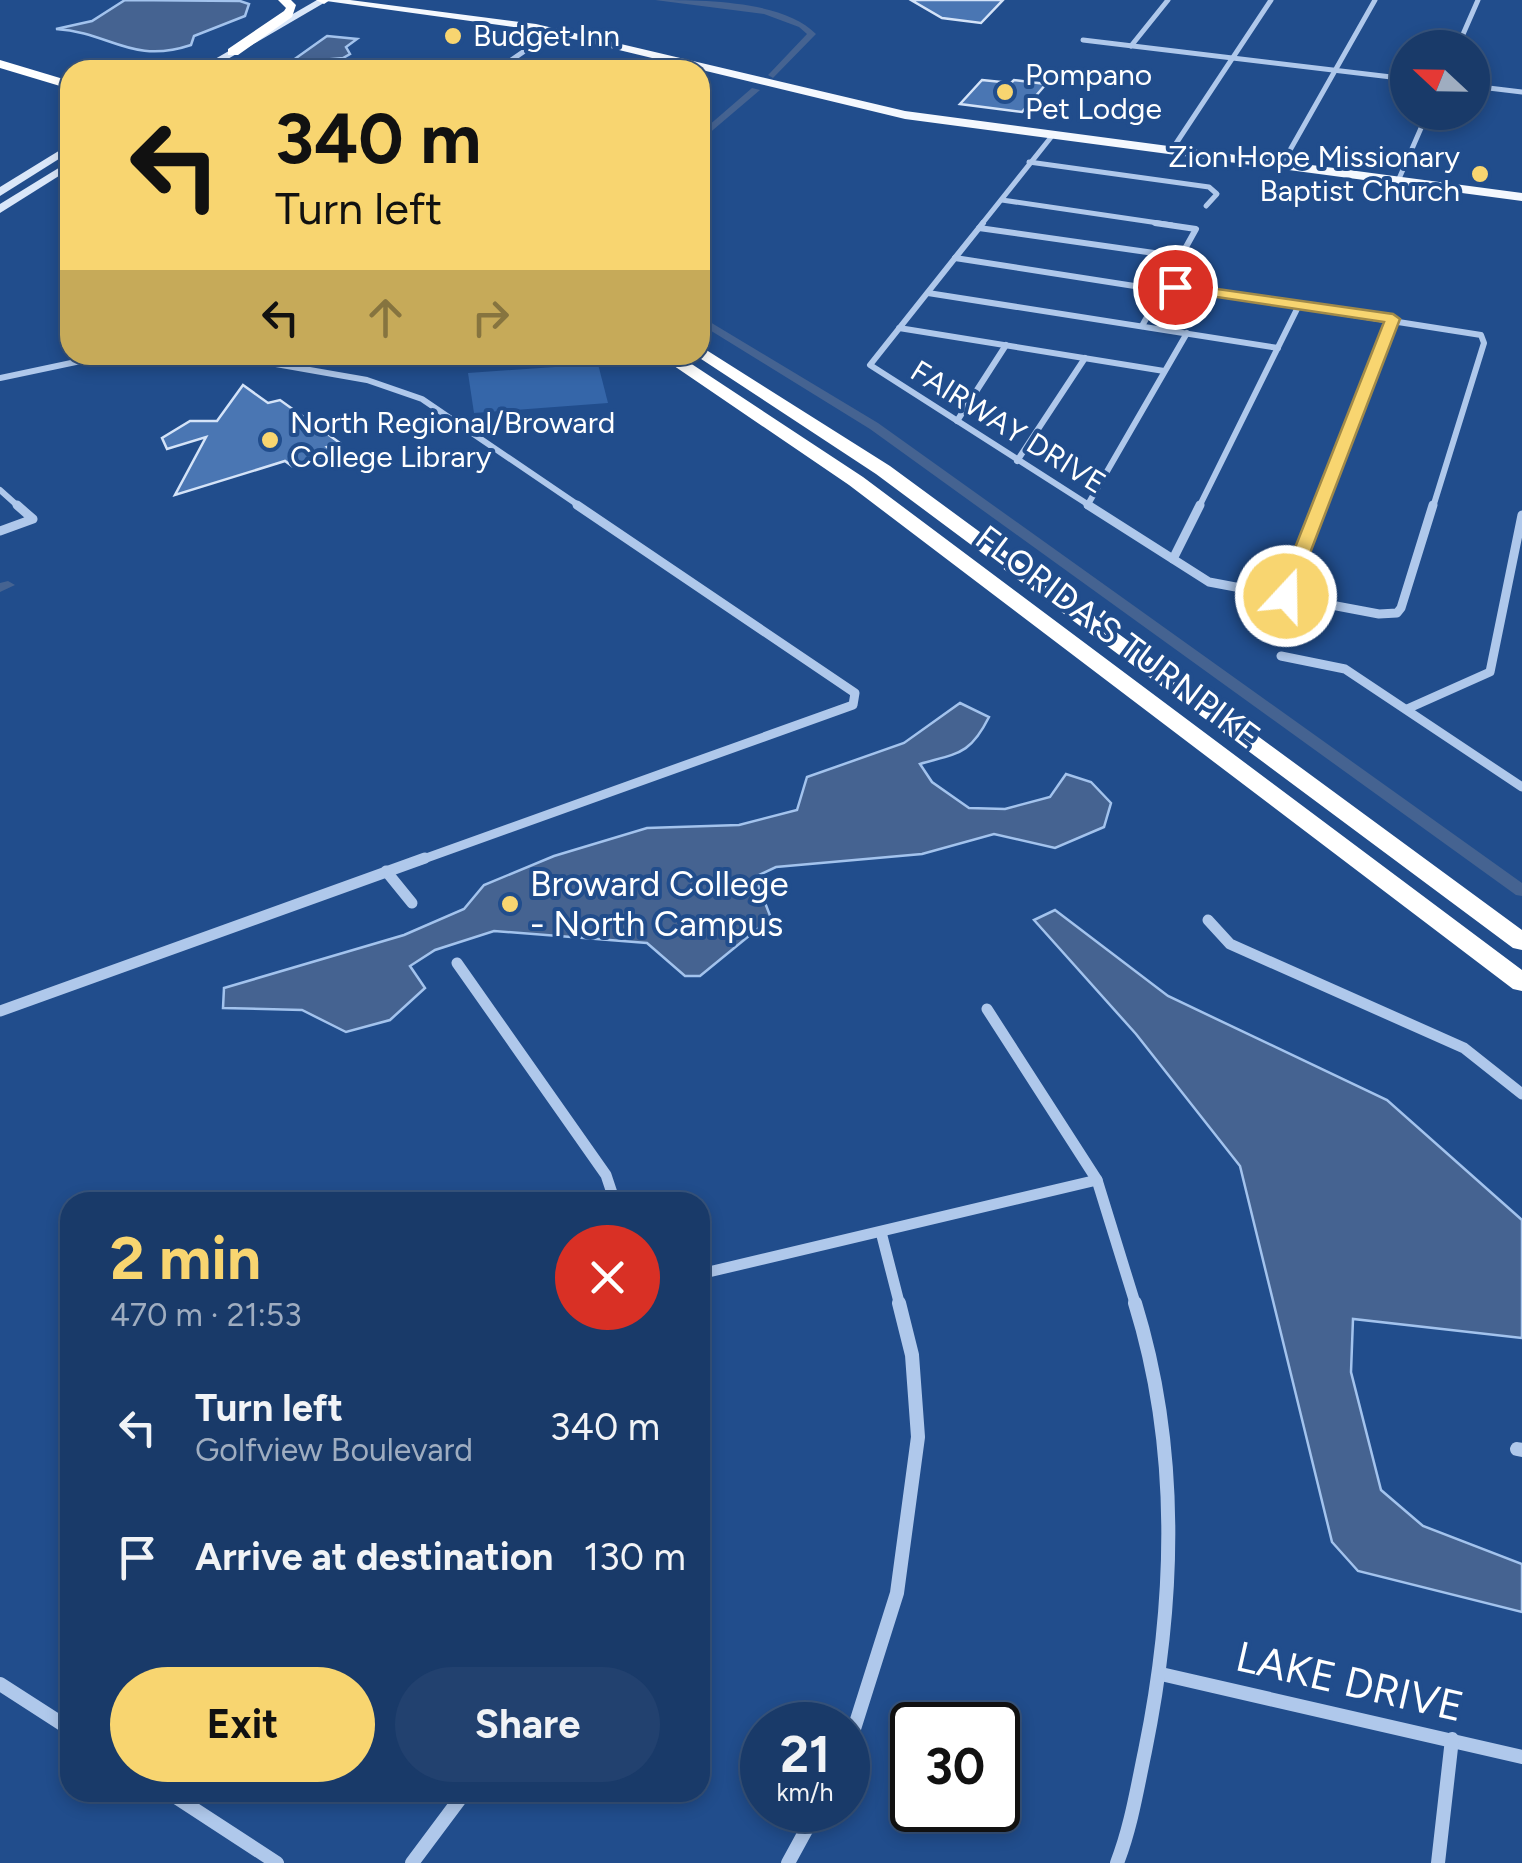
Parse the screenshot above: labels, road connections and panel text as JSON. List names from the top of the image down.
{
  "streets": {
    "highway": ["FLORIDA'S TURNPIKE"],
    "street": ["FAIRWAY DRIVE", "LAKE DRIVE"]
  },
  "places": [
    "Budget Inn",
    "Pompano Pet Lodge",
    "Zion Hope Missionary Baptist Church",
    "North Regional/Broward College Library",
    "Broward College - North Campus"
  ],
  "north": "left",
  "page": {
    "turn": ["340 m", "Turn left"],
    "heading": ["2 min", "470 m · 21:53"],
    "list": [
      {
        "name": "Turn left",
        "note": "Golfview Boulevard",
        "value": "340 m"
      },
      {
        "name": "Arrive at destination",
        "value": "130 m"
      }
    ],
    "buttons": ["Exit", "Share"],
    "speed": "21 km/h",
    "limit": "30"
  }
}
